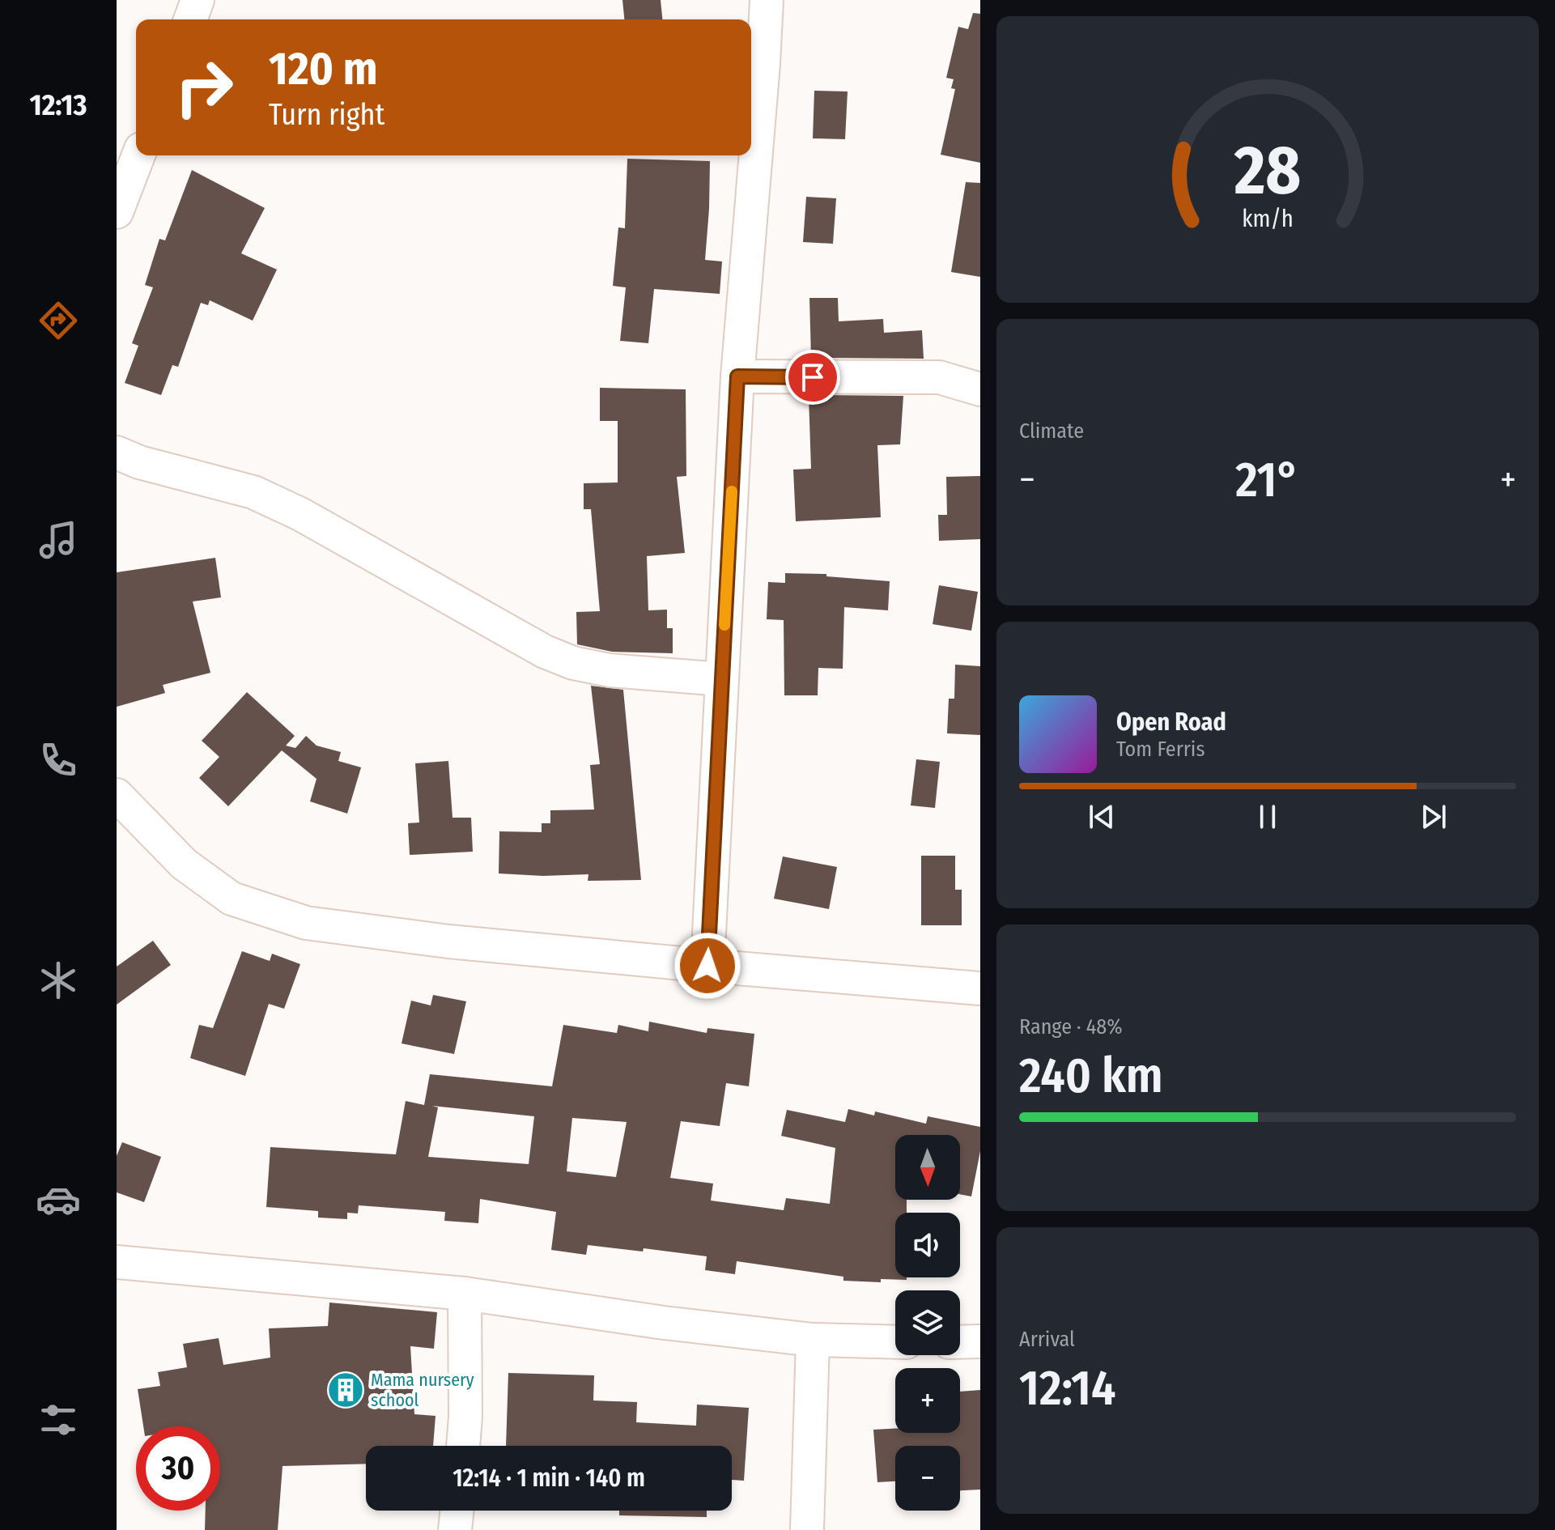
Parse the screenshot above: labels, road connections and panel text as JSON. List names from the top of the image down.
{
  "places": {
    "building": ["Mama nursery school"]
  },
  "north": "bottom",
  "page": {
    "tabs": "12:13",
    "turn": ["120 m", "Turn right"],
    "tile": [
      "Climate",
      ["Range · 48%", "240 km"],
      ["Arrival", "12:14"]
    ],
    "heat": ["−", "21°", "+"],
    "song": ["Open Road", "Tom Ferris"],
    "map_buttons": ["+", "−"],
    "limit": "30",
    "trip": "12:14 · 1 min · 140 m",
    "gauge": ["28", "km/h"]
  }
}
